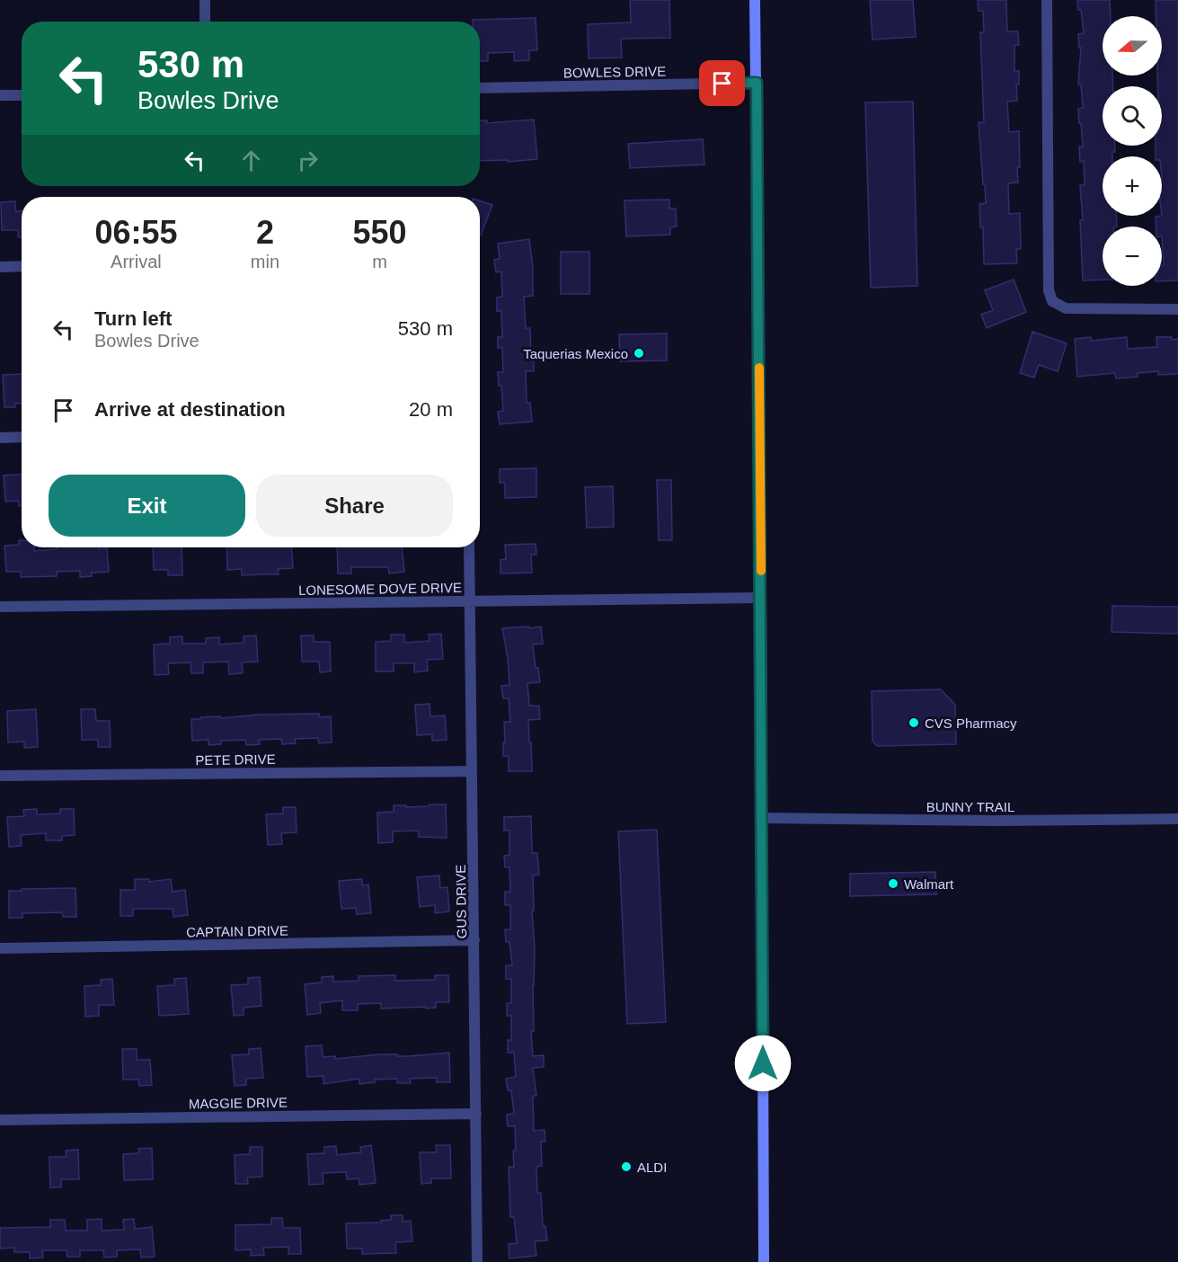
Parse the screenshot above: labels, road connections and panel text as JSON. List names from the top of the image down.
{
  "streets": {
    "street": [
      "BOWLES DRIVE",
      "LONESOME DOVE DRIVE",
      "PETE DRIVE",
      "BUNNY TRAIL",
      "GUS DRIVE",
      "CAPTAIN DRIVE",
      "MAGGIE DRIVE"
    ]
  },
  "crossings": [
    ["LONESOME DOVE DRIVE", "GUS DRIVE"],
    ["PETE DRIVE", "GUS DRIVE"],
    ["GUS DRIVE", "CAPTAIN DRIVE"],
    ["GUS DRIVE", "MAGGIE DRIVE"]
  ],
  "places": [
    "Taquerias Mexico",
    "CVS Pharmacy",
    "Walmart",
    "ALDI"
  ],
  "north": "left",
  "page": {
    "map_buttons": ["+", "−"],
    "turn": ["530 m", "Bowles Drive"],
    "eta": [
      "06:55",
      "Arrival",
      "2",
      "min",
      "550",
      "m"
    ],
    "list": [
      {
        "name": "Turn left",
        "note": "Bowles Drive",
        "value": "530 m"
      },
      {
        "name": "Arrive at destination",
        "value": "20 m"
      }
    ],
    "buttons": ["Exit", "Share"]
  }
}
